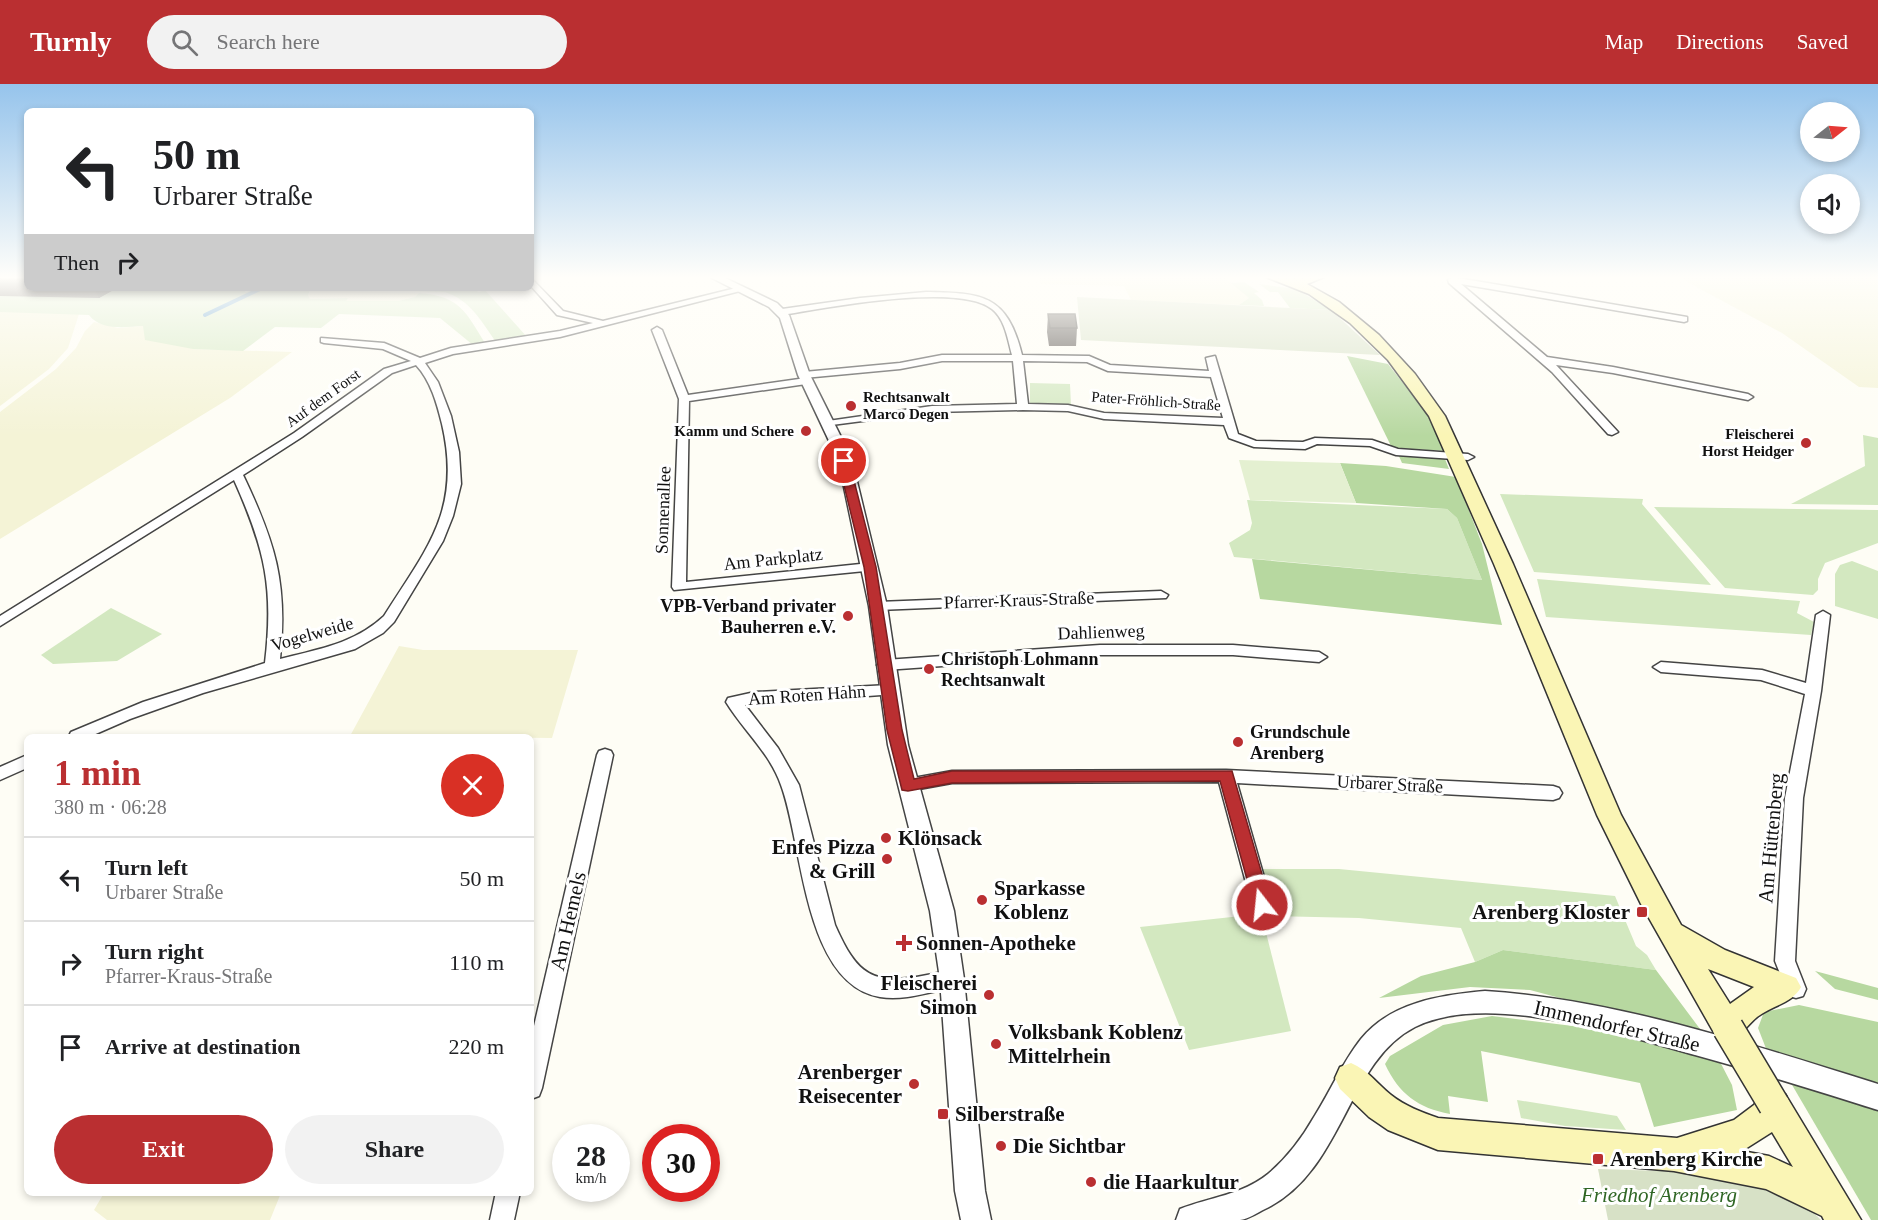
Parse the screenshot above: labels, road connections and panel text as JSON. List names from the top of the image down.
{
  "streets": {
    "street": [
      "Auf dem Forst",
      "Pater-Fröhlich-Straße",
      "Sonnenallee",
      "Am Parkplatz",
      "Pfarrer-Kraus-Straße",
      "Dahlienweg",
      "Vogelweide",
      "Am Roten Hahn",
      "Urbarer Straße",
      "Am Hüttenberg",
      "Am Hemels",
      "Immendorfer Straße"
    ]
  },
  "crossings": [
    ["Auf dem Forst", "Vogelweide"],
    ["Sonnenallee", "Am Parkplatz"]
  ],
  "parks": ["Friedhof Arenberg"],
  "places": {
    "other": [
      "Rechtsanwalt Marco Degen",
      "Kamm und Schere",
      "Fleischerei Horst Heidger",
      "VPB-Verband privater Bauherren e.V.",
      "Christoph Lohmann Rechtsanwalt",
      "Grundschule Arenberg",
      "Klönsack",
      "Enfes Pizza & Grill",
      "Sparkasse Koblenz",
      "Fleischerei Simon",
      "Volksbank Koblenz Mittelrhein",
      "Arenberger Reisecenter",
      "Die Sichtbar",
      "die Haarkultur"
    ],
    "transit": ["Arenberg Kloster", "Silberstraße", "Arenberg Kirche"],
    "health": ["Sonnen-Apotheke"]
  },
  "north": "right",
  "page": {
    "header": "Turnly",
    "search": "Search here",
    "nav": ["Map", "Directions", "Saved"],
    "turn": ["50 m", "Urbarer Straße"],
    "then": "Then",
    "heading": ["1 min", "380 m · 06:28"],
    "list": [
      {
        "name": "Turn left",
        "note": "Urbarer Straße",
        "value": "50 m"
      },
      {
        "name": "Turn right",
        "note": "Pfarrer-Kraus-Straße",
        "value": "110 m"
      },
      {
        "name": "Arrive at destination",
        "value": "220 m"
      }
    ],
    "buttons": ["Exit", "Share"],
    "speed": "28 km/h",
    "limit": "30"
  }
}
